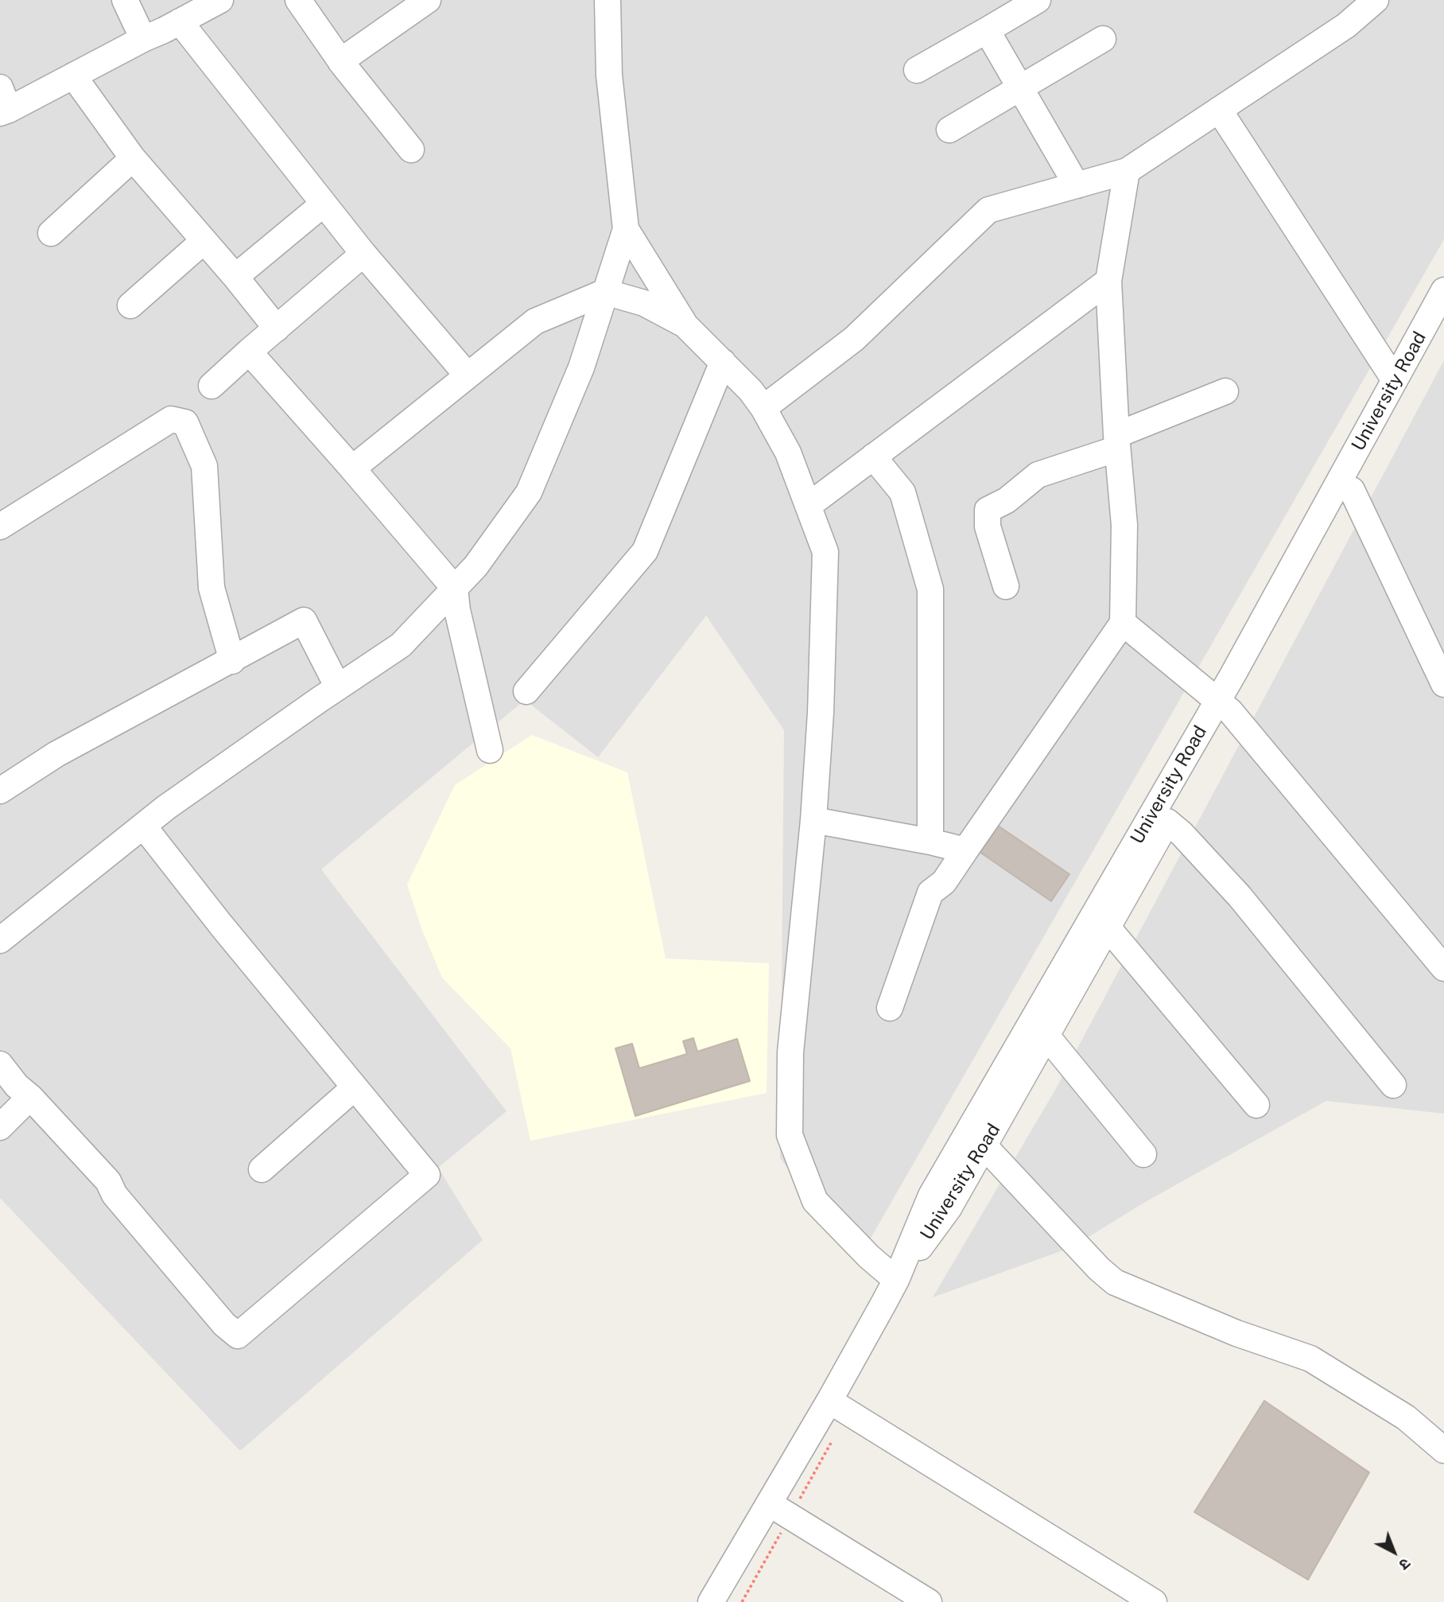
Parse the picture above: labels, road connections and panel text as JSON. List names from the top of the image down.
{
  "streets": {
    "street": ["University Road"]
  },
  "north": "bottom right"
}
